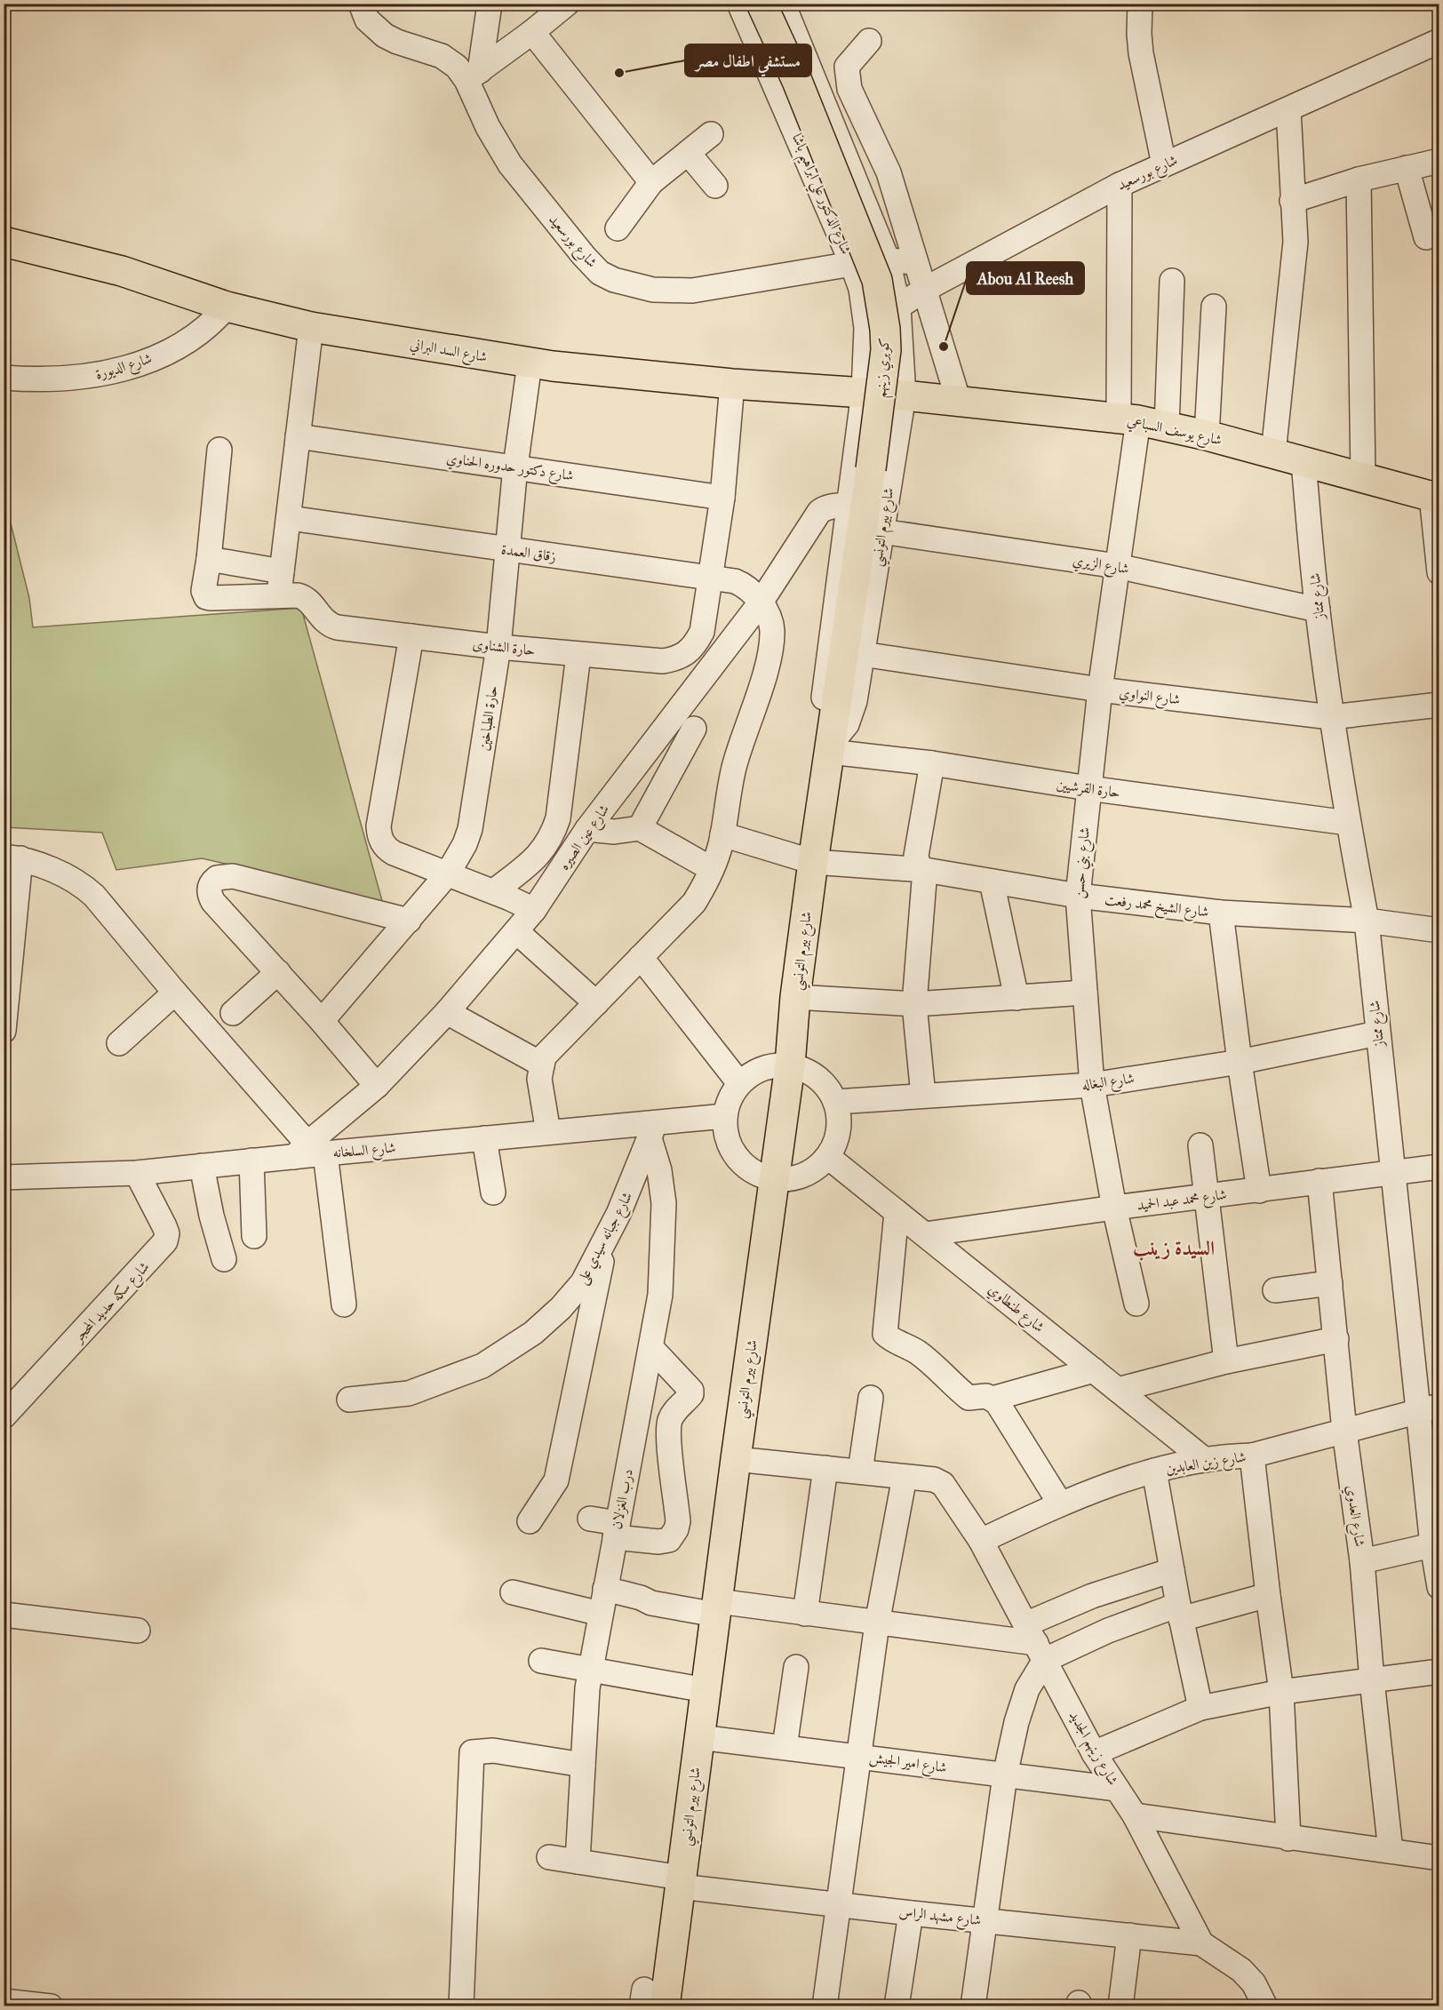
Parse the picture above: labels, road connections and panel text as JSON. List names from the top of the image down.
{
  "streets": {
    "main road": [
      "شارع السد البراني",
      "كوبري زينهم",
      "شارع يوسف السباعي",
      "شارع بيرم التونسي"
    ],
    "street": [
      "شارع بورسعيد",
      "شارع الدكتور علي ابراهيم باشا",
      "شارع الديورة",
      "شارع دكتور حدوره الحناوي",
      "زقاق العمدة",
      "شارع الزيري",
      "شارع ممتاز",
      "حارة الشناوى",
      "شارع النواوي",
      "حارة الطباخين",
      "حارة القرشيين",
      "شارع عين الصيره",
      "شارع بني حسن",
      "شارع الشيخ محمد رفعت",
      "شارع البغاله",
      "شارع السلخانه",
      "شارع محمد عبد الحميد",
      "شارع جبانه سيدي على",
      "شارع سكه حديد المحجر",
      "شارع طنطاوي",
      "شارع زين العابدين",
      "درب الغزلان",
      "شارع العدوي",
      "شارع زينهم الجديد",
      "شارع امير الجيش",
      "شارع مشهد الراس"
    ]
  },
  "crossings": [
    ["شارع بورسعيد", "شارع الدكتور علي ابراهيم باشا"],
    ["شارع بورسعيد", "شارع بني حسن"],
    ["شارع الدكتور علي ابراهيم باشا", "شارع السد البراني"],
    ["شارع الدكتور علي ابراهيم باشا", "شارع بيرم التونسي"],
    ["شارع السد البراني", "شارع الديورة"],
    ["شارع السد البراني", "شارع يوسف السباعي"],
    ["شارع السد البراني", "شارع بيرم التونسي"],
    ["شارع السد البراني", "حارة الشناوى"],
    ["شارع السد البراني", "حارة الطباخين"],
    ["كوبري زينهم", "شارع بيرم التونسي"],
    ["كوبري زينهم", "حارة القرشيين"],
    ["شارع يوسف السباعي", "شارع بيرم التونسي"],
    ["شارع يوسف السباعي", "شارع ممتاز"],
    ["شارع يوسف السباعي", "شارع بني حسن"],
    ["شارع دكتور حدوره الحناوي", "حارة الشناوى"],
    ["شارع دكتور حدوره الحناوي", "حارة الطباخين"],
    ["شارع بيرم التونسي", "شارع الزيري"],
    ["شارع بيرم التونسي", "شارع النواوي"],
    ["شارع بيرم التونسي", "حارة القرشيين"],
    ["شارع بيرم التونسي", "شارع عين الصيره"],
    ["شارع بيرم التونسي", "شارع الشيخ محمد رفعت"],
    ["شارع بيرم التونسي", "شارع امير الجيش"],
    ["شارع بيرم التونسي", "شارع مشهد الراس"],
    ["زقاق العمدة", "حارة الشناوى"],
    ["زقاق العمدة", "حارة الطباخين"],
    ["زقاق العمدة", "شارع عين الصيره"],
    ["شارع الزيري", "شارع ممتاز"],
    ["شارع الزيري", "شارع بني حسن"],
    ["شارع ممتاز", "شارع النواوي"],
    ["شارع ممتاز", "حارة القرشيين"],
    ["شارع ممتاز", "شارع الشيخ محمد رفعت"],
    ["شارع ممتاز", "شارع البغاله"],
    ["شارع ممتاز", "شارع محمد عبد الحميد"],
    ["شارع ممتاز", "شارع زين العابدين"],
    ["حارة الشناوى", "حارة الطباخين"],
    ["شارع النواوي", "شارع بني حسن"],
    ["حارة القرشيين", "شارع بني حسن"],
    ["شارع عين الصيره", "شارع السلخانه"],
    ["شارع بني حسن", "شارع الشيخ محمد رفعت"],
    ["شارع بني حسن", "شارع البغاله"],
    ["شارع بني حسن", "شارع محمد عبد الحميد"],
    ["شارع السلخانه", "شارع جبانه سيدي على"],
    ["شارع السلخانه", "شارع سكه حديد المحجر"],
    ["شارع السلخانه", "درب الغزلان"],
    ["شارع محمد عبد الحميد", "شارع طنطاوي"],
    ["شارع محمد عبد الحميد", "شارع العدوي"],
    ["شارع جبانه سيدي على", "درب الغزلان"],
    ["شارع طنطاوي", "شارع زين العابدين"],
    ["شارع زين العابدين", "شارع العدوي"],
    ["شارع زين العابدين", "شارع زينهم الجديد"],
    ["درب الغزلان", "شارع مشهد الراس"],
    ["شارع زينهم الجديد", "شارع امير الجيش"],
    ["شارع زينهم الجديد", "شارع مشهد الراس"]
  ],
  "districts": ["السيدة زينب"],
  "places": ["مستشفي اطفال مصر", "Abou Al Reesh"]
}
